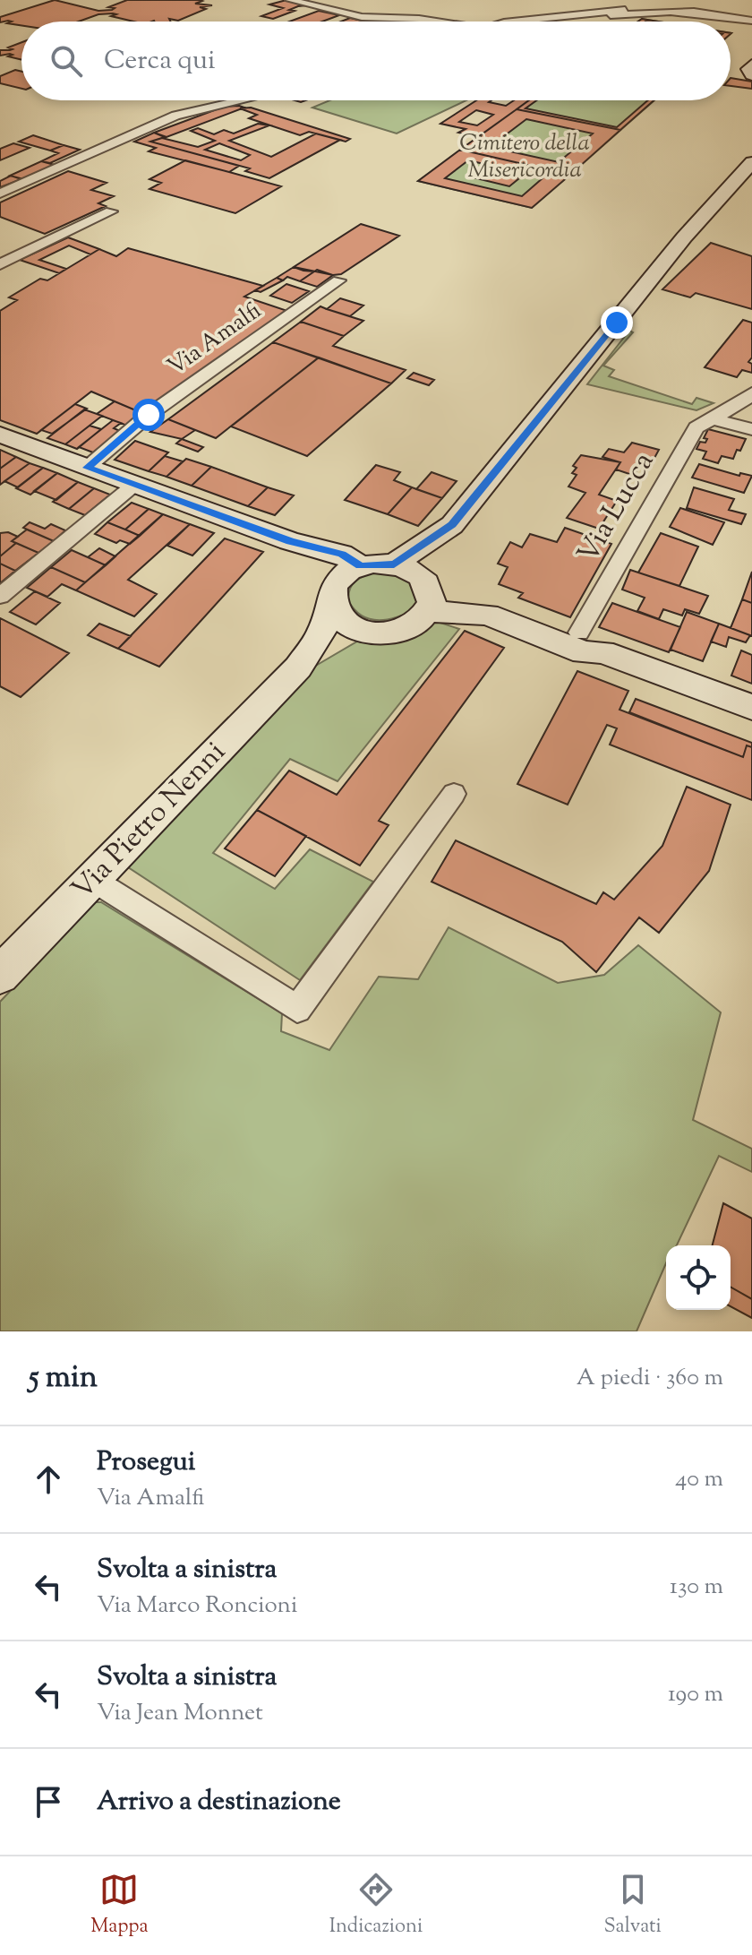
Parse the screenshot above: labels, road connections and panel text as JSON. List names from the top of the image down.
{
  "streets": {
    "street": ["Via Amalfi", "Via Lucca", "Via Pietro Nenni"]
  },
  "parks": ["Cimitero della Misericordia"],
  "page": {
    "search": "Cerca qui",
    "heading": ["5 min", "A piedi · 360 m"],
    "list": [
      ["Prosegui", "Via Amalfi", "40 m"],
      ["Svolta a sinistra", "Via Marco Roncioni", "130 m"],
      ["Svolta a sinistra", "Via Jean Monnet", "190 m"],
      "Arrivo a destinazione"
    ],
    "nav": ["Mappa", "Indicazioni", "Salvati"]
  }
}
